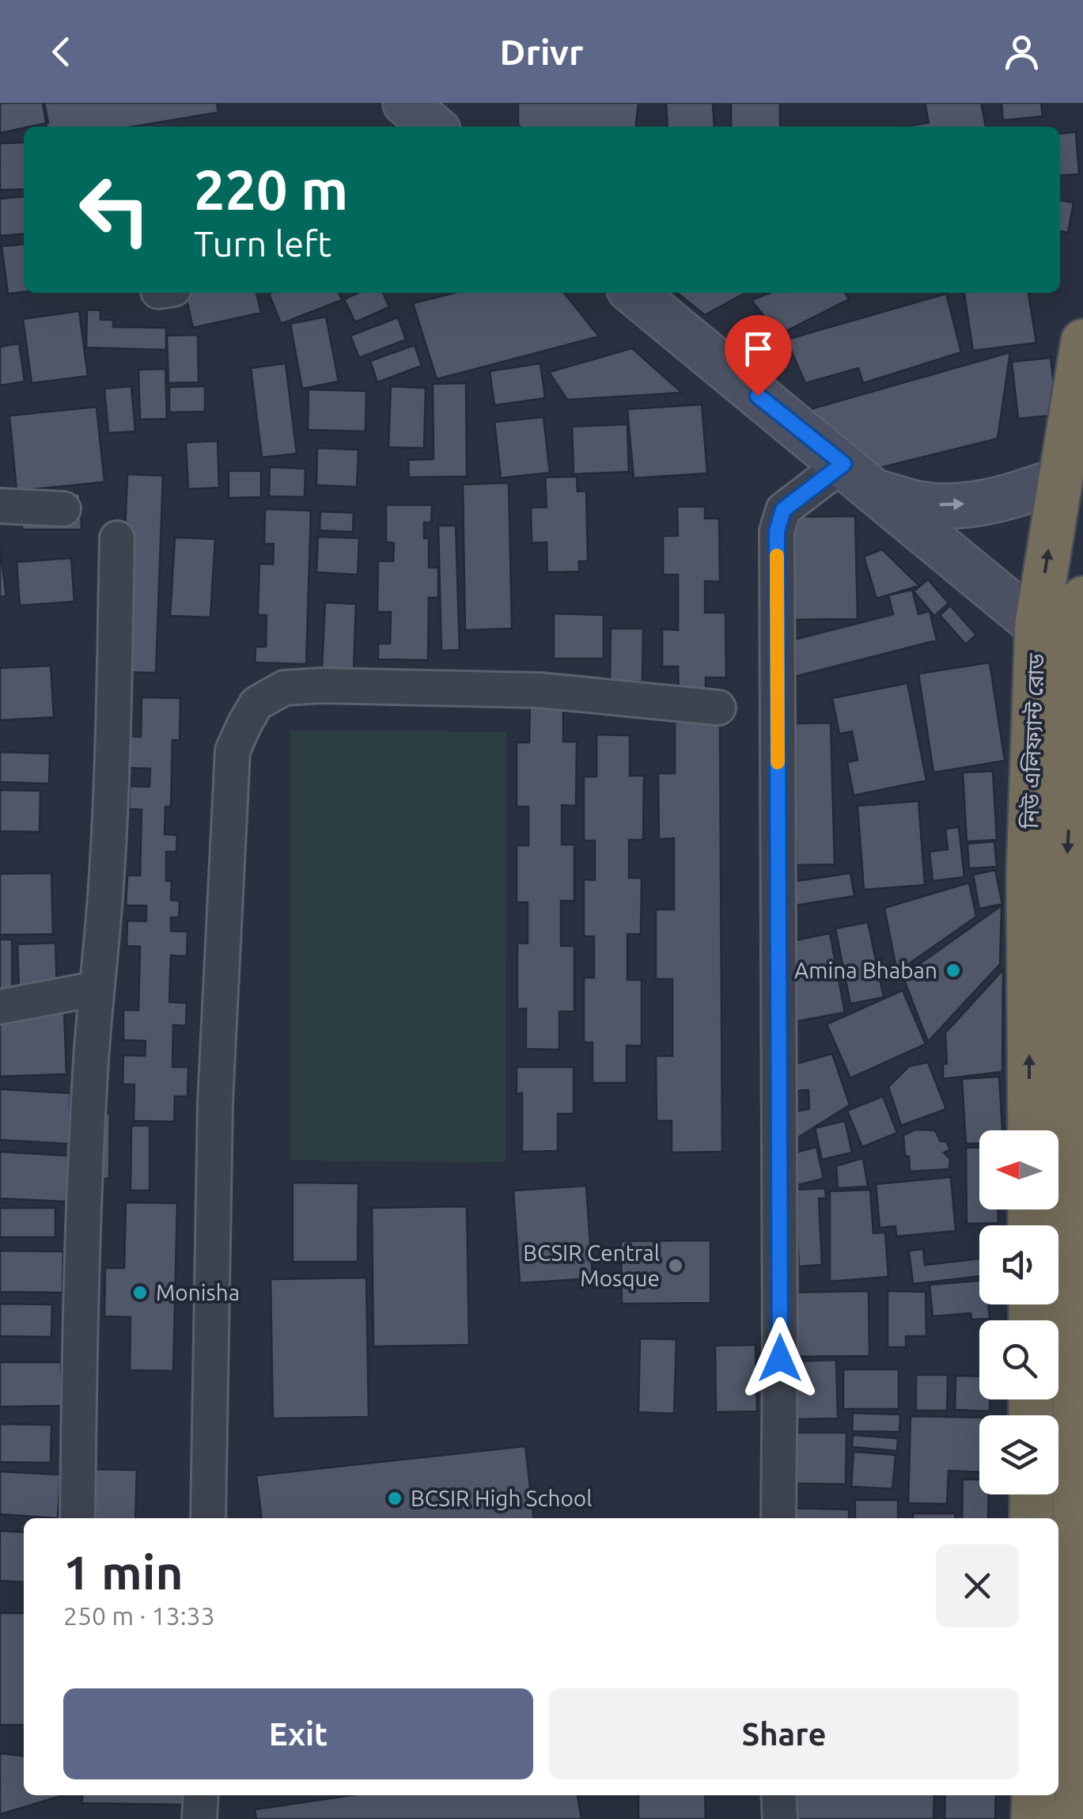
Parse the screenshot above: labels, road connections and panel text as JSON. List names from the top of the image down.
{
  "streets": {
    "highway": ["নিউ এলিফ্যান্ট রোড"]
  },
  "places": [
    "Amina Bhaban",
    "BCSIR Central Mosque",
    "Monisha",
    "BCSIR High School"
  ],
  "north": "left",
  "page": {
    "header": "Drivr",
    "turn": ["220 m", "Turn left"],
    "heading": ["1 min", "250 m · 13:33"],
    "buttons": ["Exit", "Share"]
  }
}
